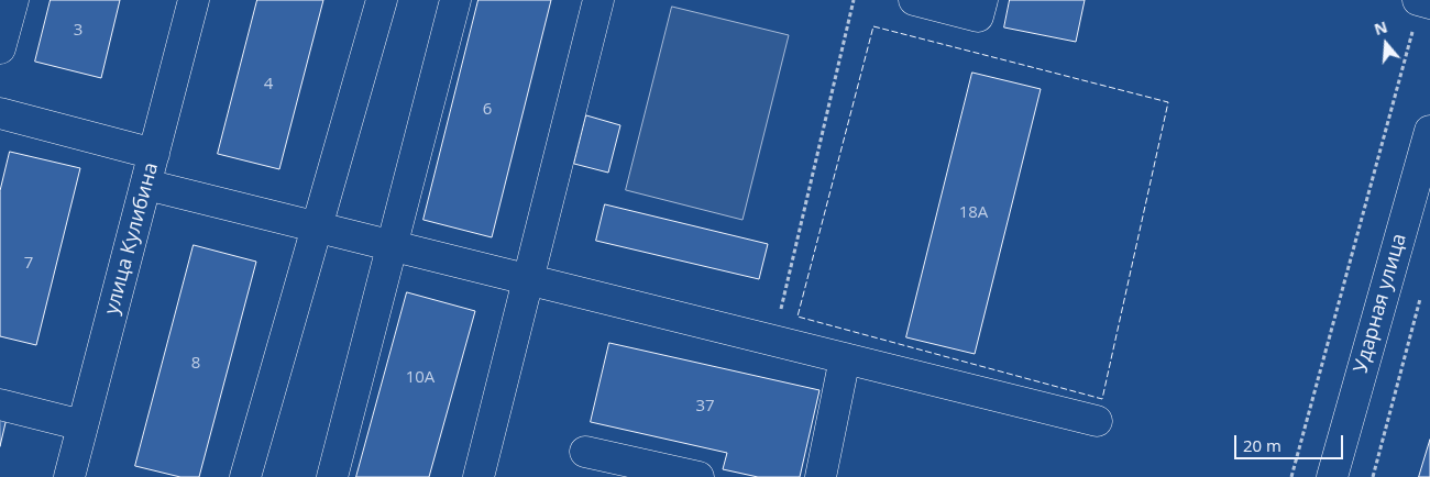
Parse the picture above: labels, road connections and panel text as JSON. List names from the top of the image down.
{
  "streets": {
    "street": ["улица Кулибина", "Ударная улица"]
  },
  "house_numbers": [
    "3",
    "4",
    "6",
    "18А",
    "7",
    "8",
    "10А",
    "37"
  ],
  "scale_bar": "20 m",
  "north": "top"
}
